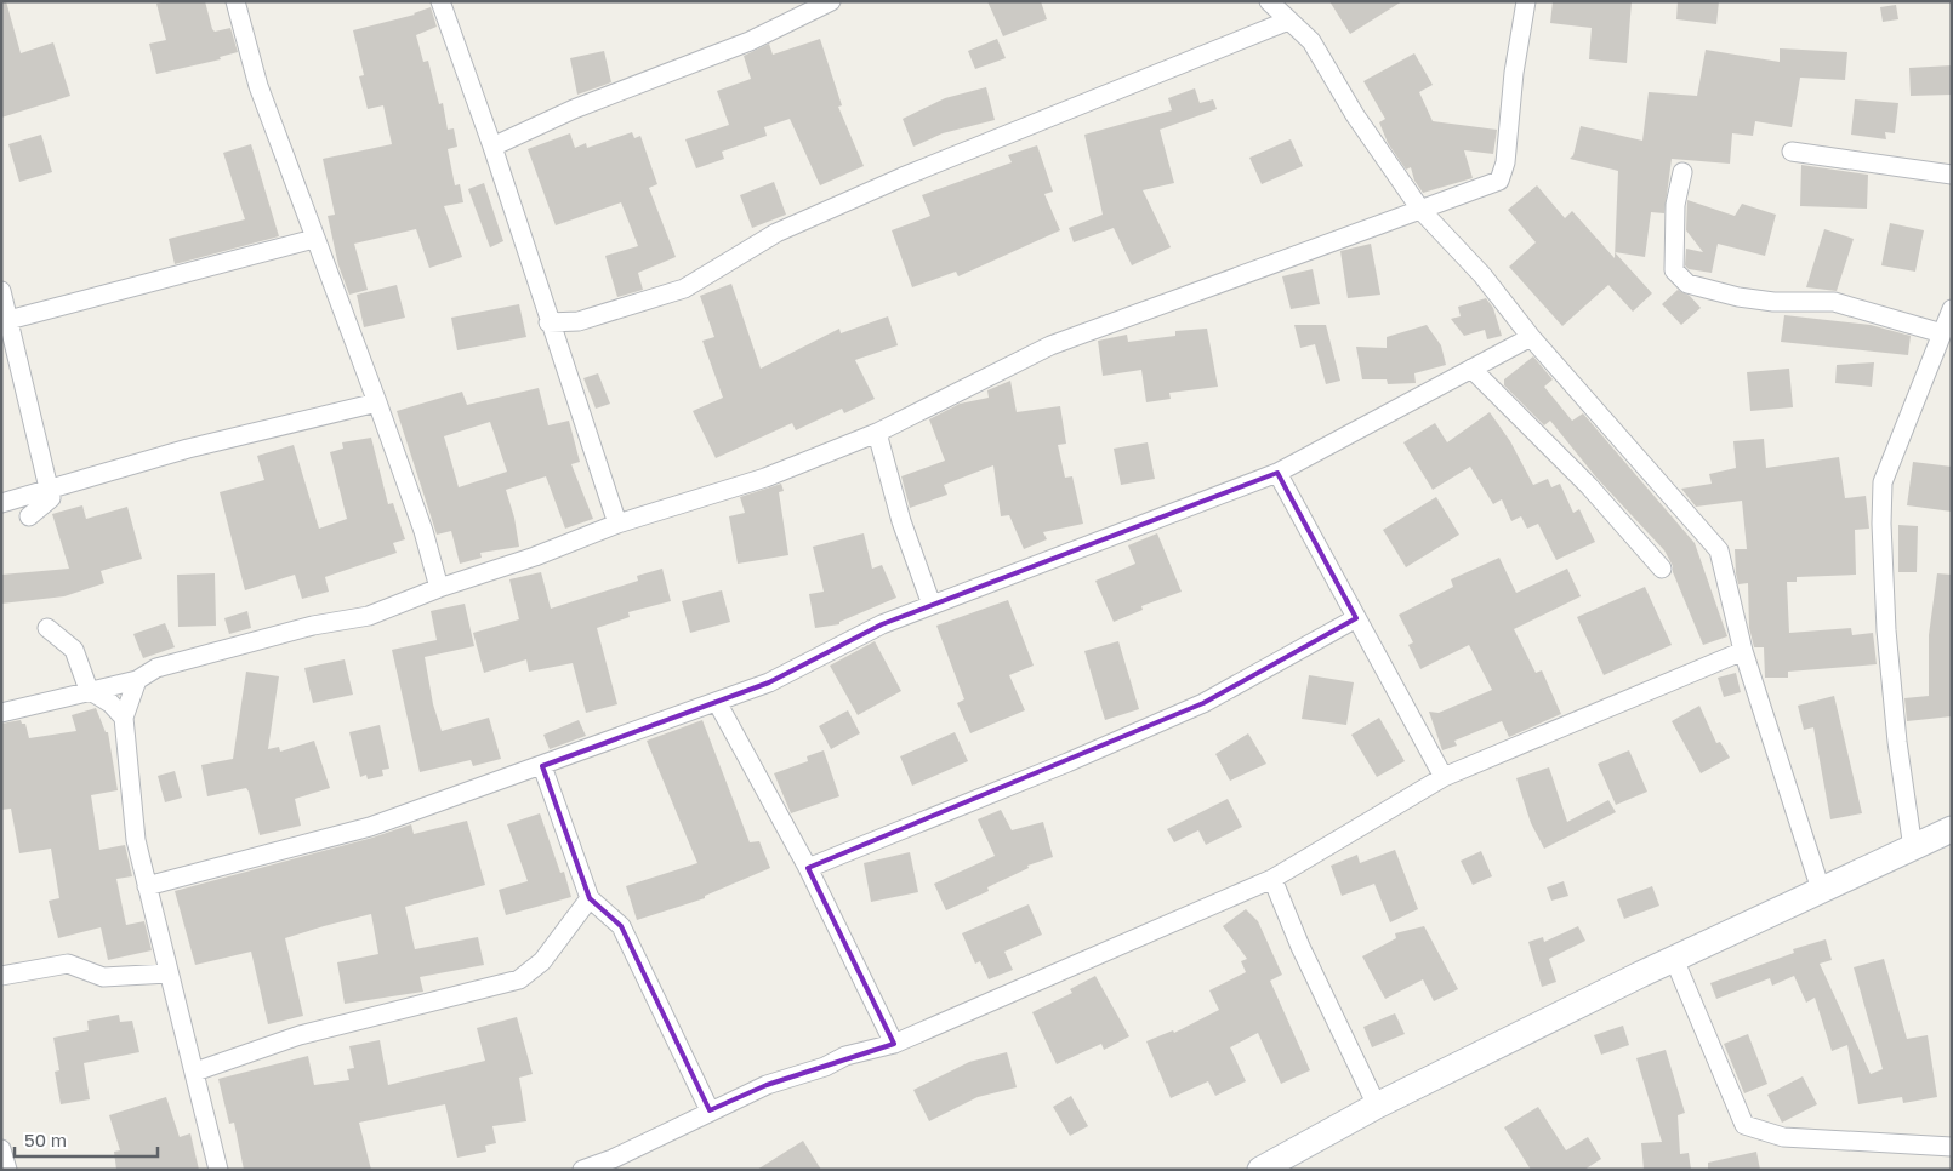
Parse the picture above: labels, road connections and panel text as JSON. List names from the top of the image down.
{
  "scale_bar": "50 m"
}
